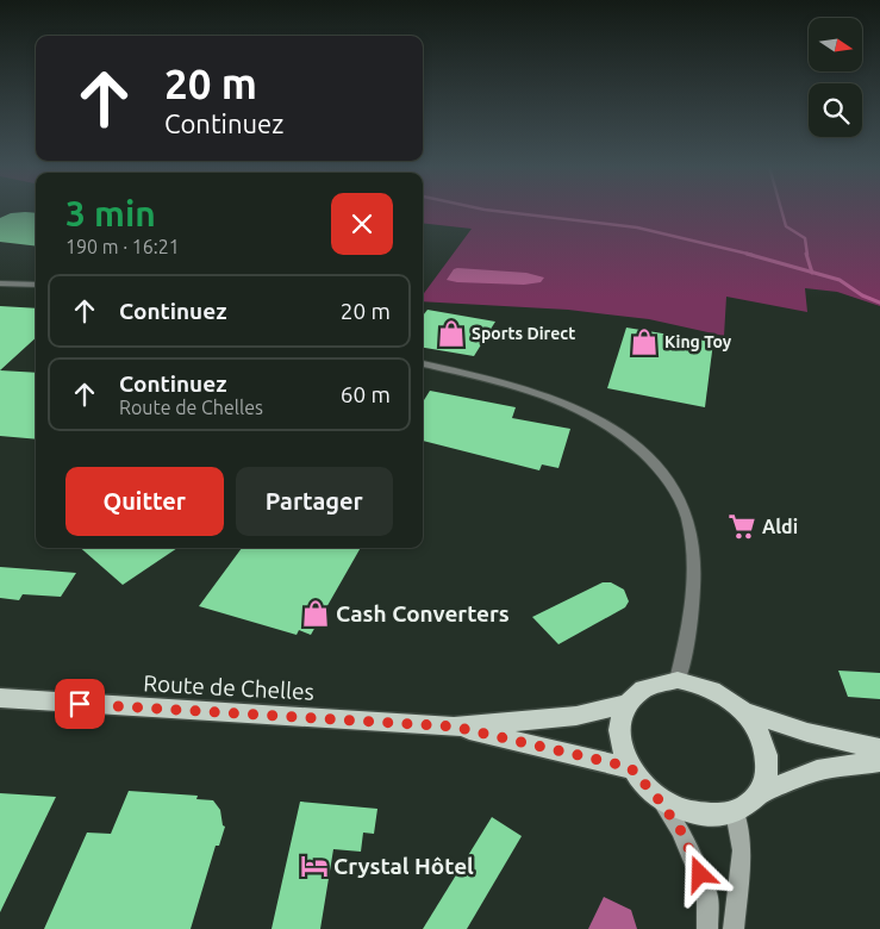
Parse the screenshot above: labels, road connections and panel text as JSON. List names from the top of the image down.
{
  "streets": {
    "main road": ["Route de Chelles"]
  },
  "places": {
    "shop": ["Sports Direct", "King Toy", "Cash Converters"],
    "supermarket": ["Aldi"],
    "hotel": ["Crystal Hôtel"]
  },
  "north": "right",
  "page": {
    "turn": ["20 m", "Continuez"],
    "heading": ["3 min", "190 m · 16:21"],
    "list": [
      {
        "name": "Continuez",
        "value": "20 m"
      },
      {
        "name": "Continuez",
        "note": "Route de Chelles",
        "value": "60 m"
      }
    ],
    "buttons": ["Quitter", "Partager"]
  }
}
